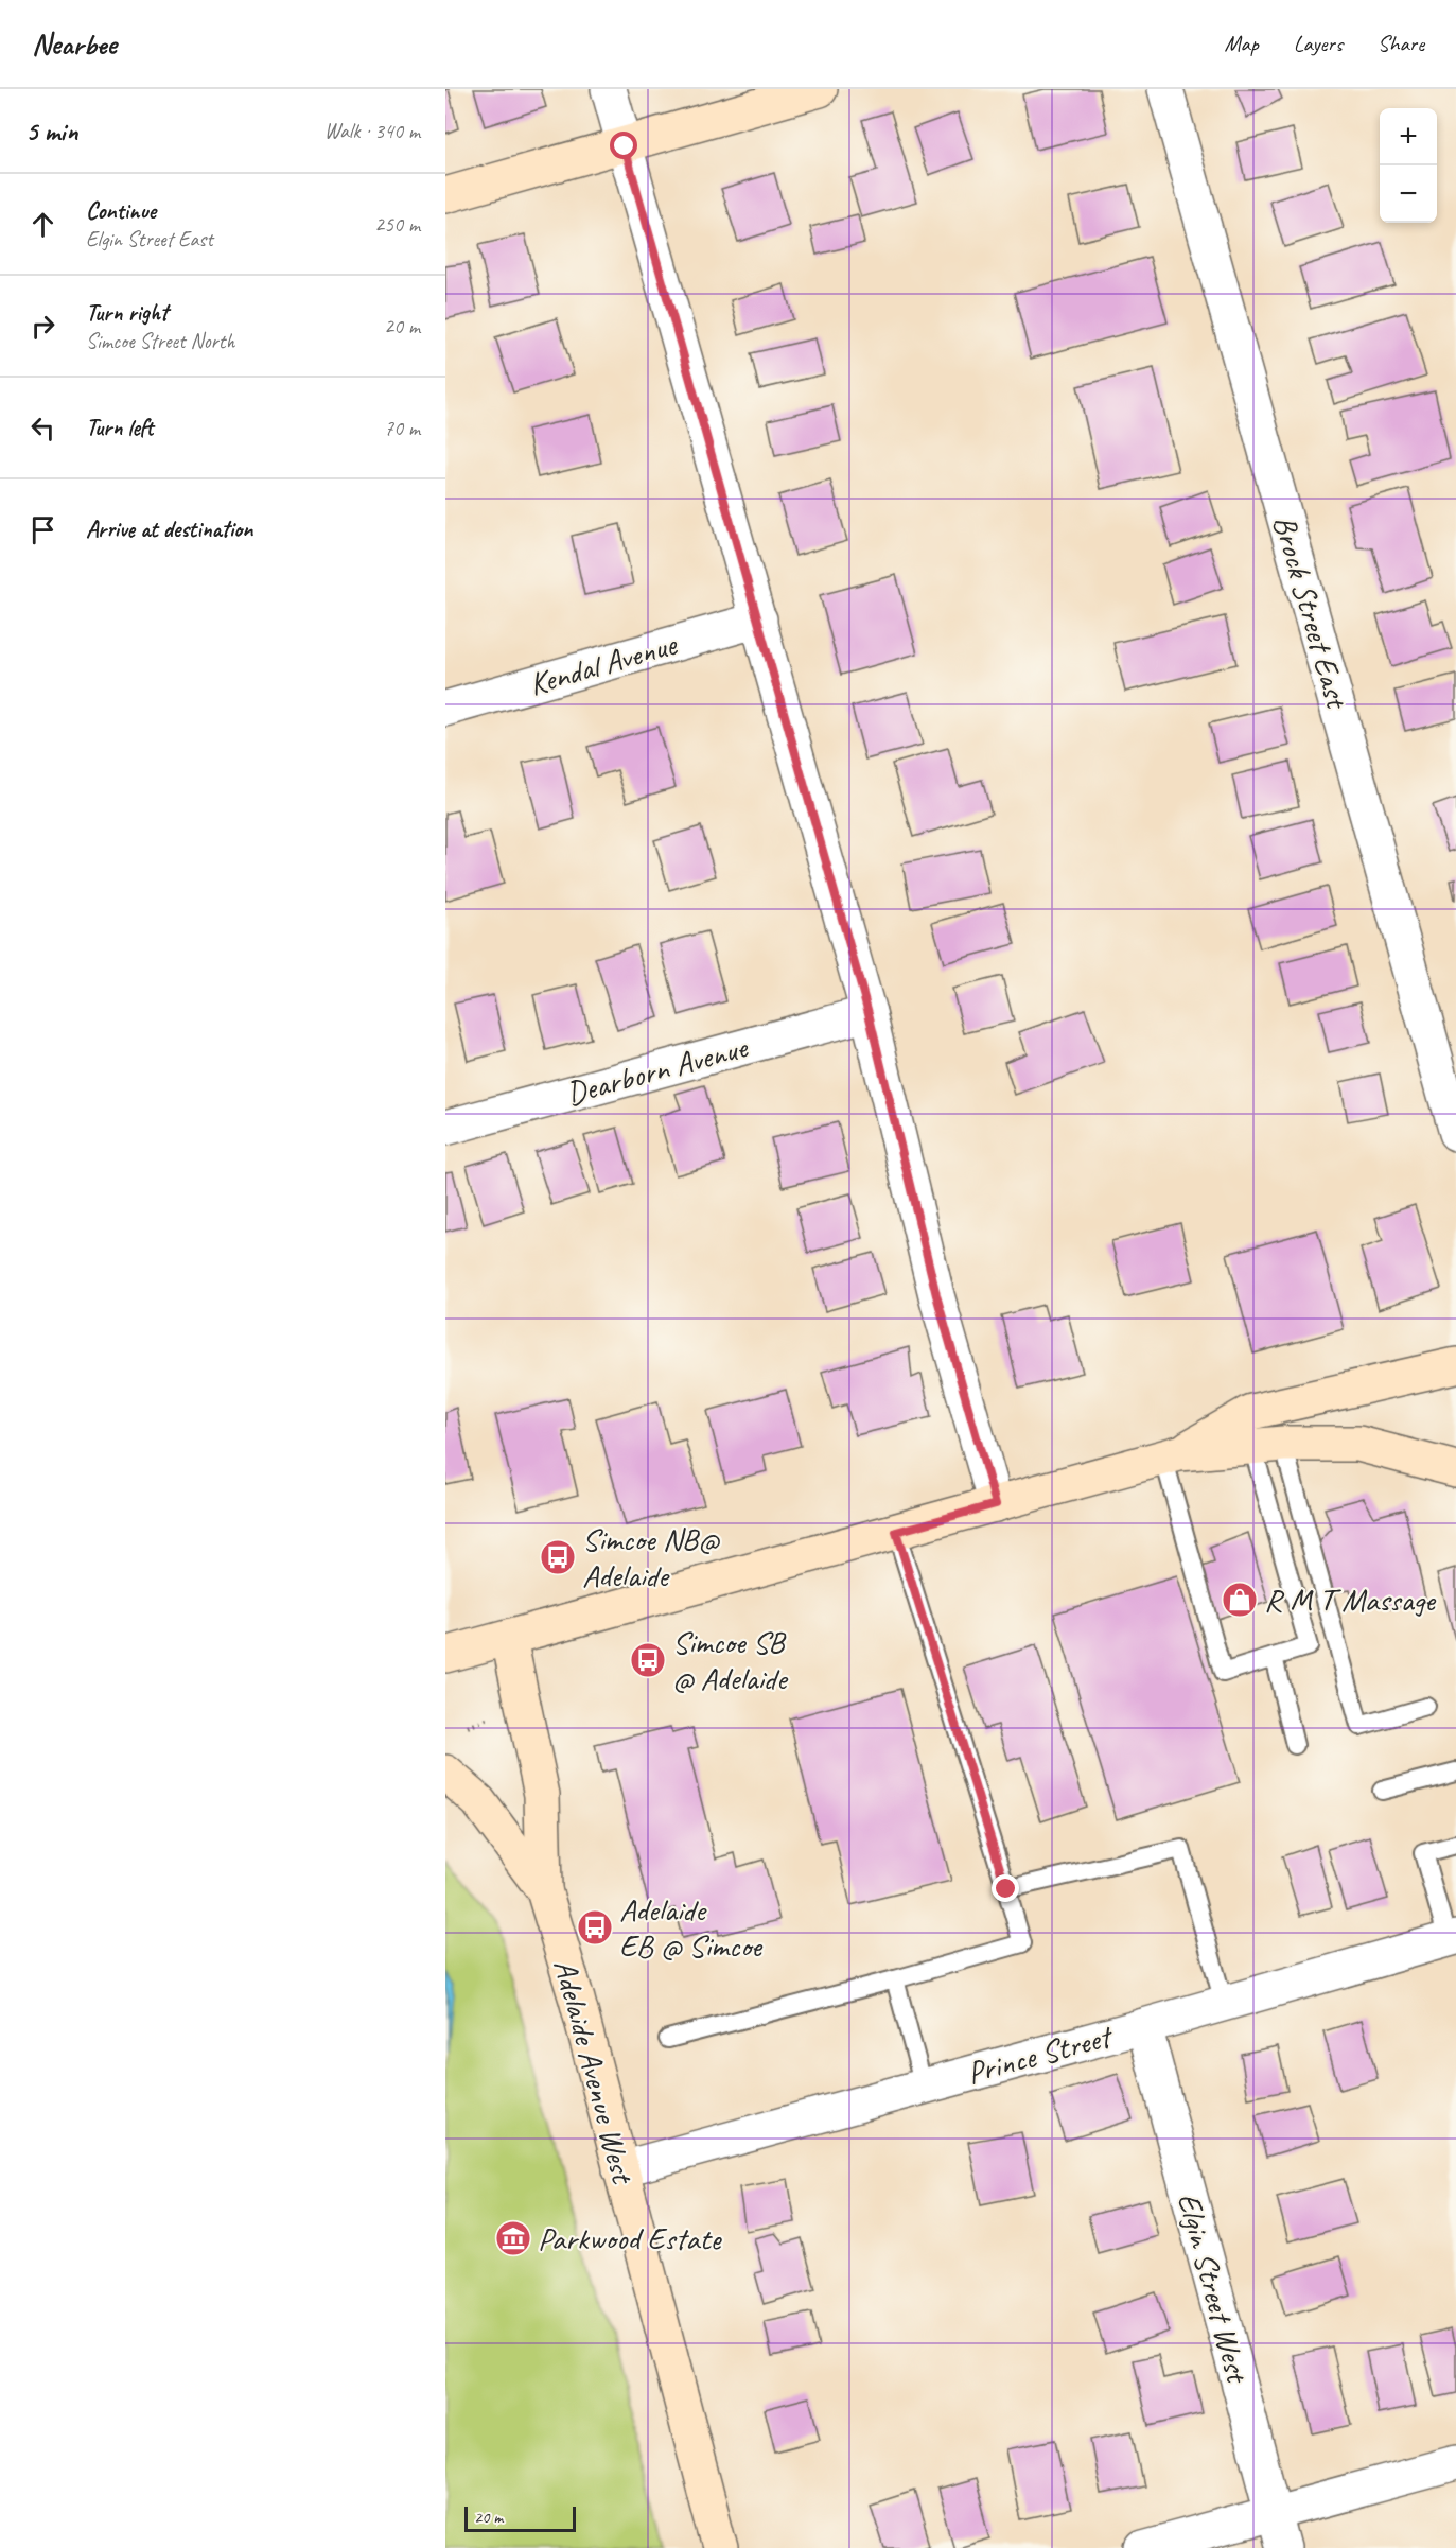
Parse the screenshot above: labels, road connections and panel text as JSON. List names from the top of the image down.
{
  "streets": {
    "main road": ["Adelaide Avenue West"],
    "street": [
      "Brock Street East",
      "Kendal Avenue",
      "Dearborn Avenue",
      "Prince Street",
      "Elgin Street West"
    ]
  },
  "crossings": [
    ["Prince Street", "Adelaide Avenue West"],
    ["Prince Street", "Elgin Street West"]
  ],
  "places": {
    "bus stop": ["Simcoe NB@ Adelaide", "Simcoe SB @ Adelaide", "Adelaide EB @ Simcoe"],
    "shop": ["R M T Massage"],
    "museum": ["Parkwood Estate"]
  },
  "scale_bar": "20 m",
  "page": {
    "header": "Nearbee",
    "nav": ["Map", "Layers", "Share"],
    "heading": ["5 min", "Walk · 340 m"],
    "map_buttons": ["+", "−"],
    "list": [
      ["Continue", "Elgin Street East", "250 m"],
      ["Turn right", "Simcoe Street North", "20 m"],
      ["Turn left", "70 m"],
      "Arrive at destination"
    ],
    "scale": "20 m"
  }
}
